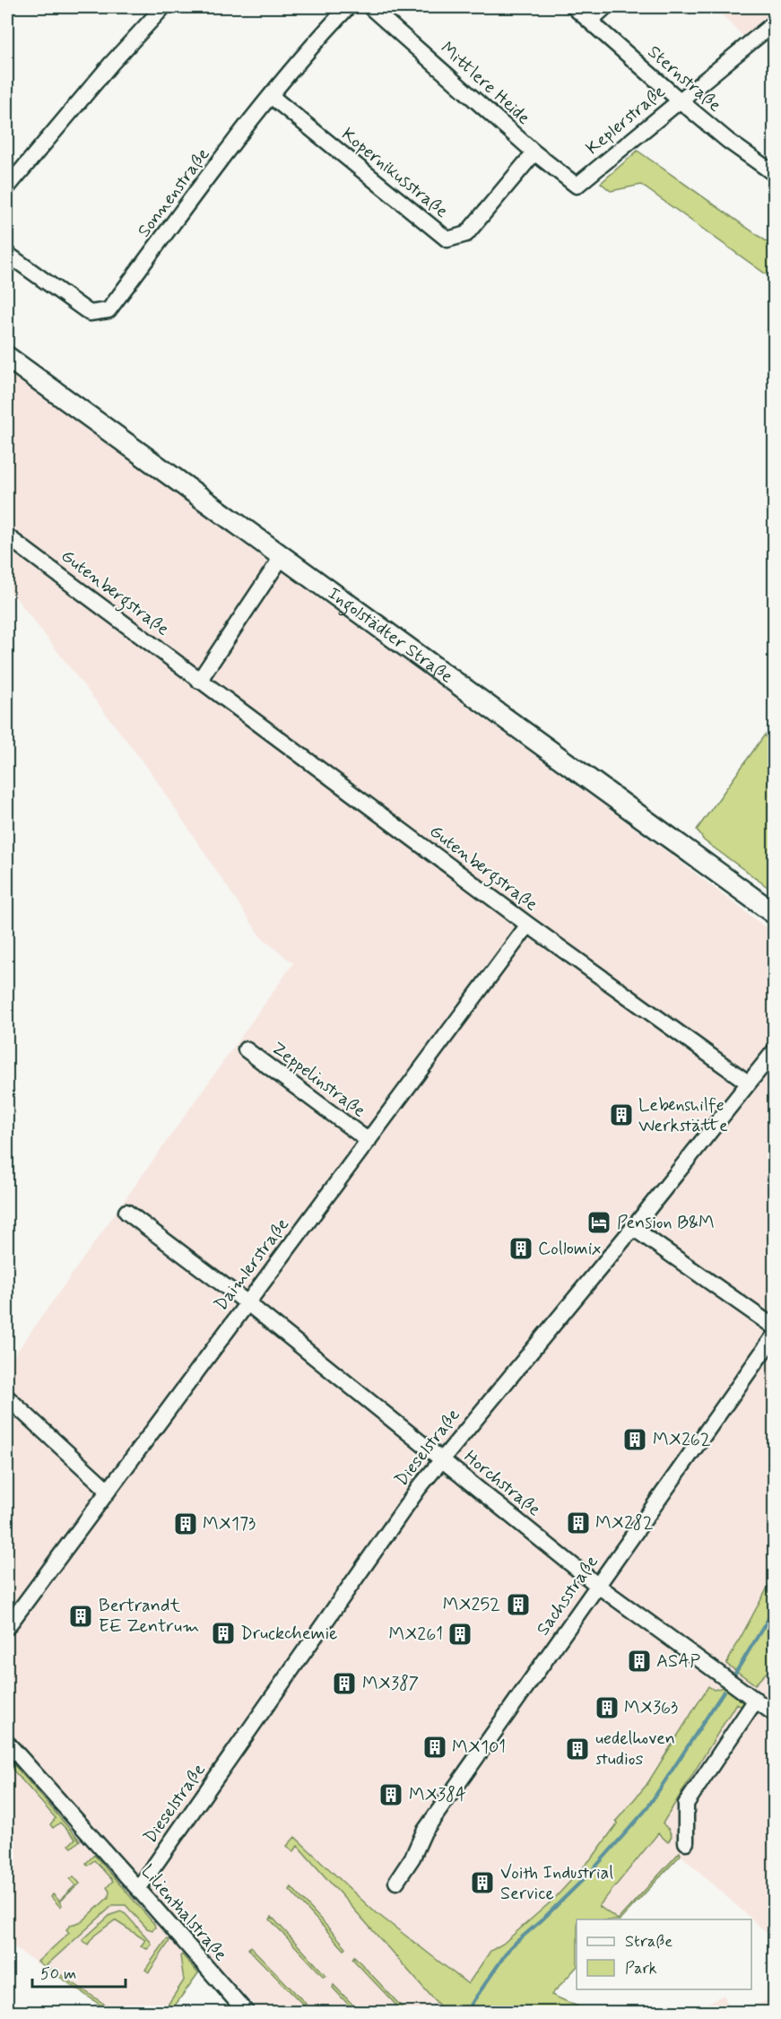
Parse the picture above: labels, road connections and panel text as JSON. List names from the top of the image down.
{
  "streets": {
    "street": [
      "Sternstraße",
      "Mittlere Heide",
      "Keplerstraße",
      "Kopernikusstraße",
      "Sonnenstraße",
      "Gutenbergstraße",
      "Ingolstädter Straße",
      "Zeppelinstraße",
      "Daimlerstraße",
      "Dieselstraße",
      "Horchstraße",
      "Sachsstraße",
      "Lilienthalstraße"
    ]
  },
  "crossings": [
    ["Sternstraße", "Keplerstraße"],
    ["Mittlere Heide", "Keplerstraße"],
    ["Mittlere Heide", "Kopernikusstraße"],
    ["Kopernikusstraße", "Sonnenstraße"],
    ["Gutenbergstraße", "Daimlerstraße"],
    ["Gutenbergstraße", "Dieselstraße"],
    ["Zeppelinstraße", "Daimlerstraße"],
    ["Daimlerstraße", "Horchstraße"],
    ["Dieselstraße", "Horchstraße"],
    ["Dieselstraße", "Lilienthalstraße"],
    ["Horchstraße", "Sachsstraße"]
  ],
  "places": {
    "building": [
      "Lebenshilfe Werkstätte",
      "Collomix",
      "MX262",
      "MX282",
      "MX173",
      "MX252",
      "Bertrandt EE Zentrum",
      "Druckchemie",
      "MX261",
      "ASAP",
      "MX387",
      "MX363",
      "MX101",
      "uedelhoven studios",
      "MX384",
      "Voith Industrial Service"
    ],
    "hotel": ["Pension B&M"]
  },
  "legend": ["Straße", "Park"],
  "scale_bar": "50 m"
}
